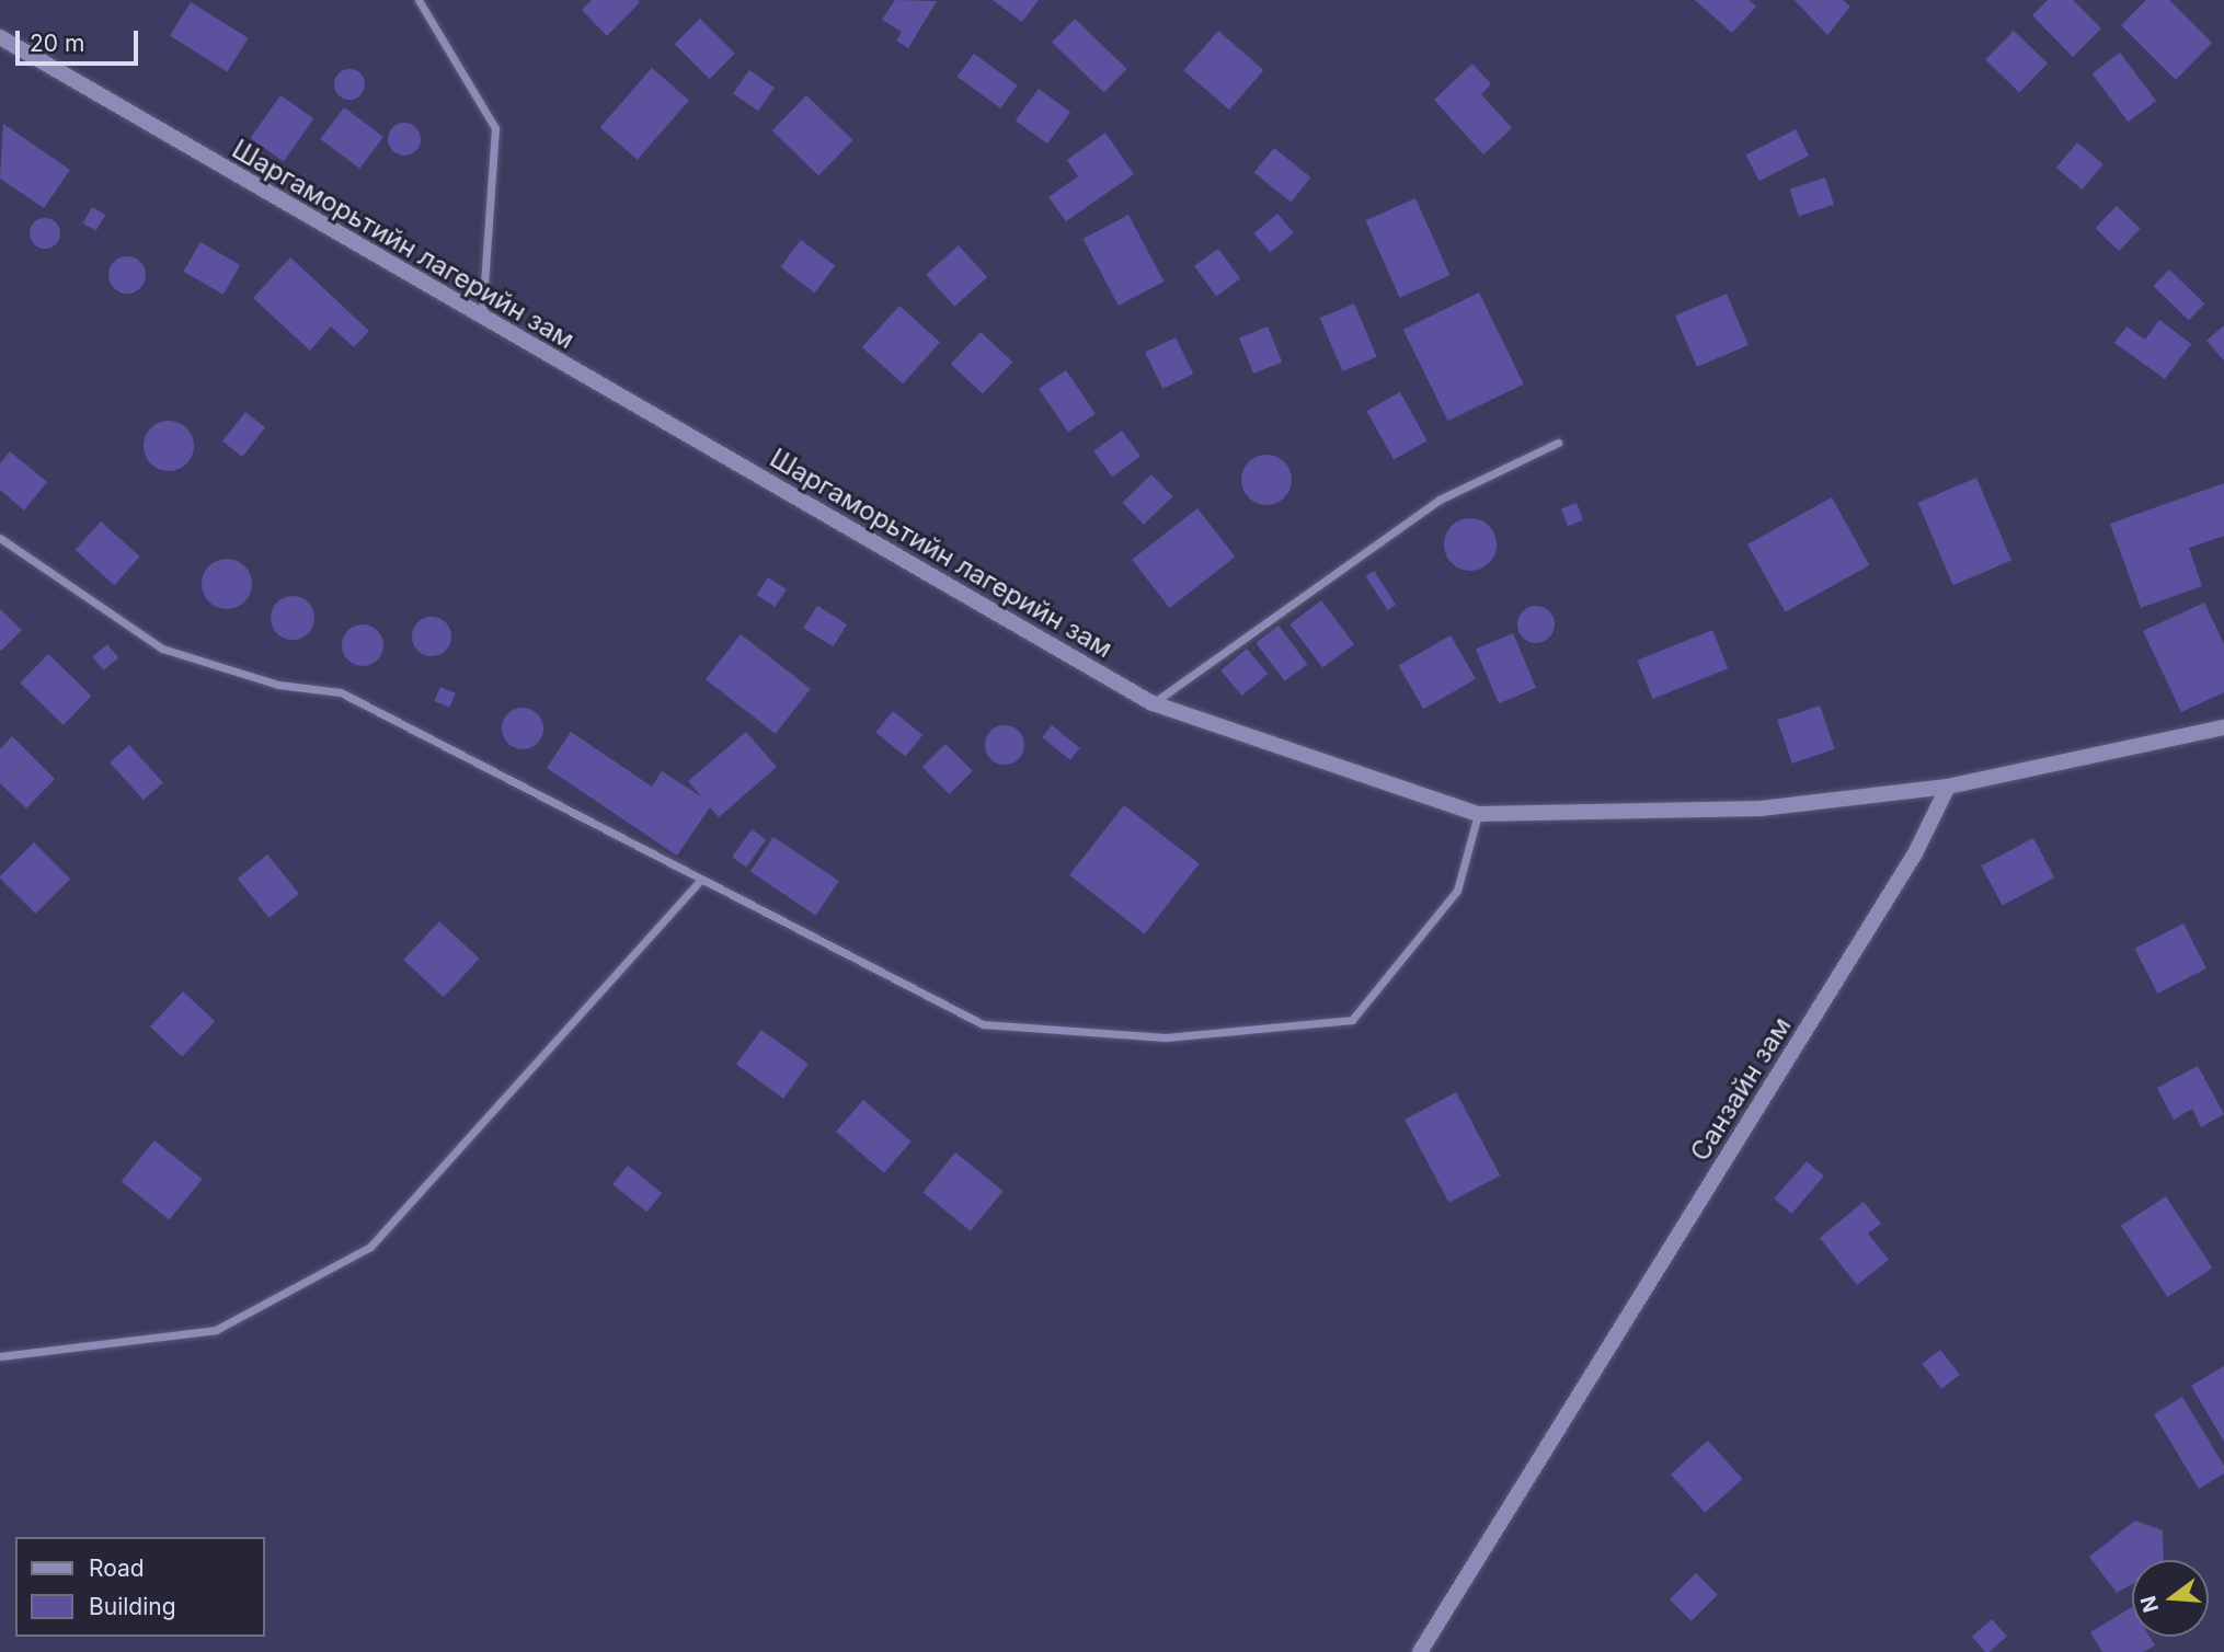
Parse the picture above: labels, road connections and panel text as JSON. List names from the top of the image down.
{
  "streets": {
    "street": ["Шаргаморьтийн лагерийн зам", "Санзайн зам"]
  },
  "crossings": [
    ["Шаргаморьтийн лагерийн зам", "Санзайн зам"]
  ],
  "legend": ["Road", "Building"],
  "scale_bar": "20 m",
  "north": "left"
}
